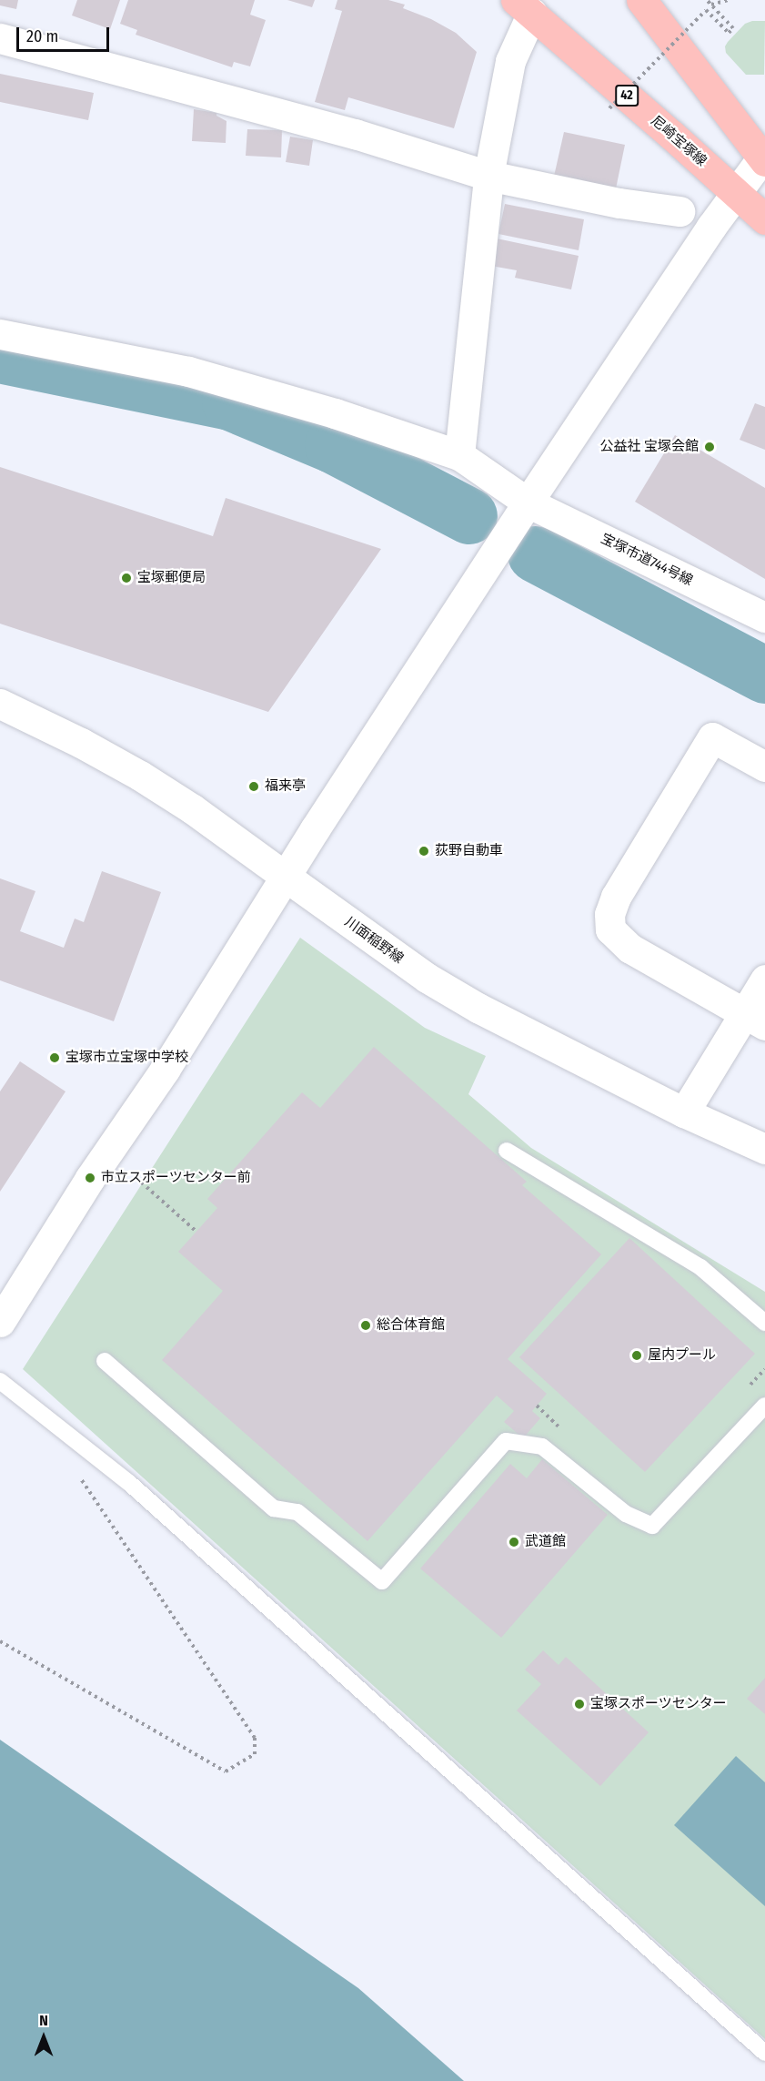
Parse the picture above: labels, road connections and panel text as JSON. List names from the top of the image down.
{
  "streets": {
    "main road": ["42", "尼崎宝塚線"],
    "street": ["宝塚市道744号線", "川面稲野線"]
  },
  "places": [
    "公益社 宝塚会館",
    "宝塚郵便局",
    "福来亭",
    "荻野自動車",
    "宝塚市立宝塚中学校",
    "市立スポーツセンター前",
    "総合体育館",
    "屋内プール",
    "武道館",
    "宝塚スポーツセンター"
  ],
  "scale_bar": "20 m",
  "north": "top"
}
